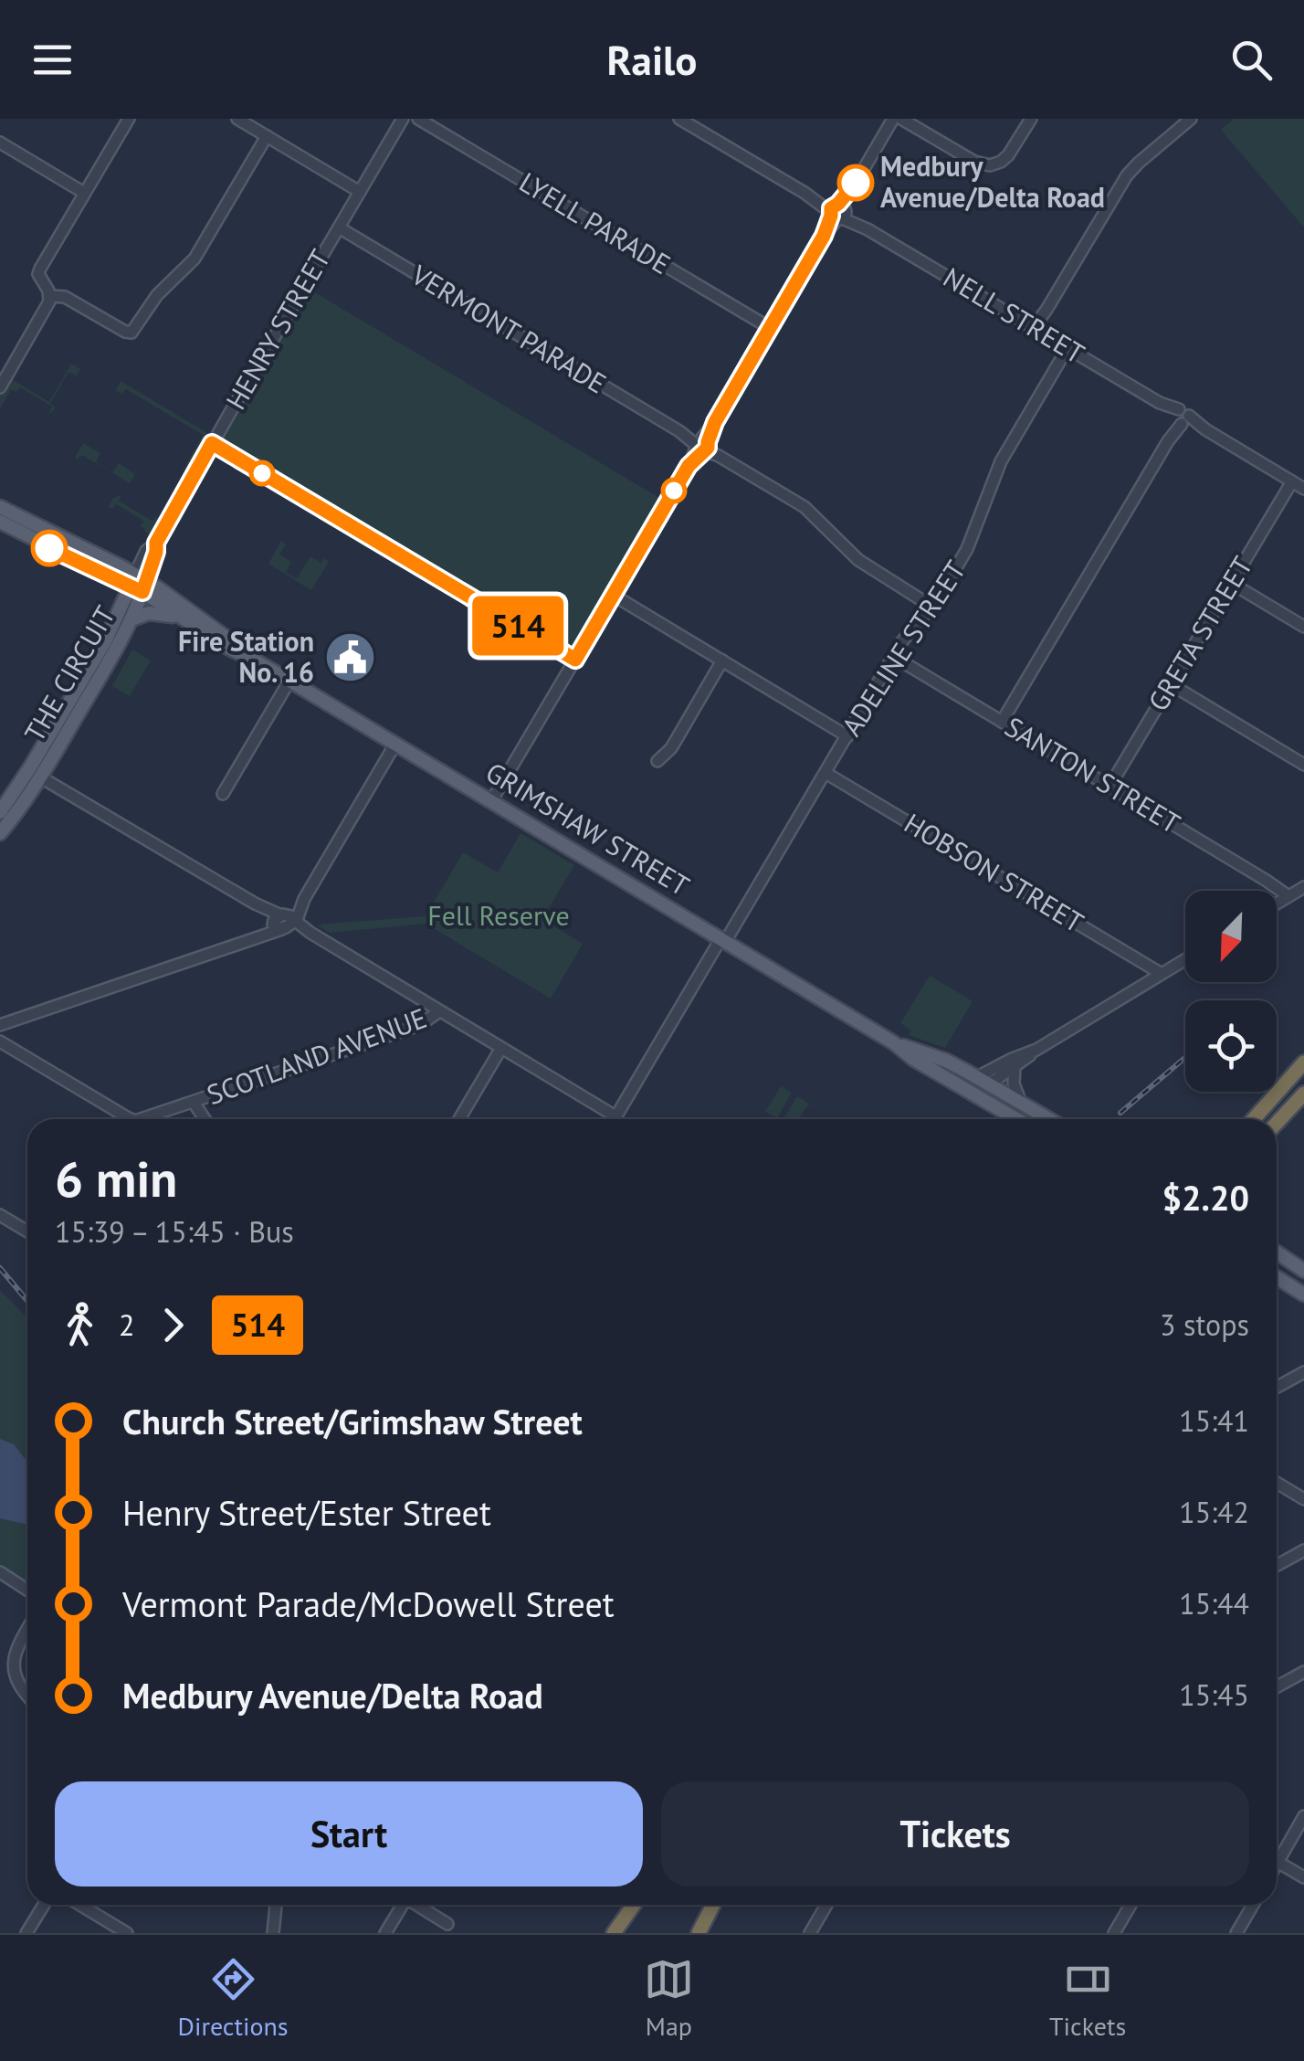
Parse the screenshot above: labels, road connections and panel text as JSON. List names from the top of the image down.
{
  "streets": {
    "main road": ["THE CIRCUIT", "GRIMSHAW STREET"],
    "street": [
      "LYELL PARADE",
      "NELL STREET",
      "HENRY STREET",
      "VERMONT PARADE",
      "GRETA STREET",
      "ADELINE STREET",
      "SANTON STREET",
      "HOBSON STREET",
      "SCOTLAND AVENUE"
    ]
  },
  "crossings": [
    ["NELL STREET", "GRETA STREET"],
    ["NELL STREET", "ADELINE STREET"],
    ["HENRY STREET", "VERMONT PARADE"],
    ["HENRY STREET", "THE CIRCUIT"],
    ["HENRY STREET", "GRIMSHAW STREET"],
    ["VERMONT PARADE", "ADELINE STREET"],
    ["GRETA STREET", "SANTON STREET"],
    ["ADELINE STREET", "SANTON STREET"],
    ["ADELINE STREET", "GRIMSHAW STREET"],
    ["ADELINE STREET", "HOBSON STREET"],
    ["THE CIRCUIT", "GRIMSHAW STREET"]
  ],
  "parks": ["Fell Reserve"],
  "places": {
    "other": ["Medbury Avenue/Delta Road"],
    "public building": ["Fire Station No. 16"]
  },
  "lines": ["bus line 514"],
  "north": "bottom left",
  "page": {
    "header": "Railo",
    "on_map": "514",
    "heading": ["6 min", "15:39 – 15:45 · Bus", "$2.20"],
    "legs": ["2", "514", "3 stops"],
    "list": [
      {
        "name": "Church Street/Grimshaw Street",
        "value": "15:41"
      },
      {
        "name": "Henry Street/Ester Street",
        "value": "15:42"
      },
      {
        "name": "Vermont Parade/McDowell Street",
        "value": "15:44"
      },
      {
        "name": "Medbury Avenue/Delta Road",
        "value": "15:45"
      }
    ],
    "buttons": ["Start", "Tickets"],
    "tabs": ["Directions", "Map", "Tickets"]
  }
}
